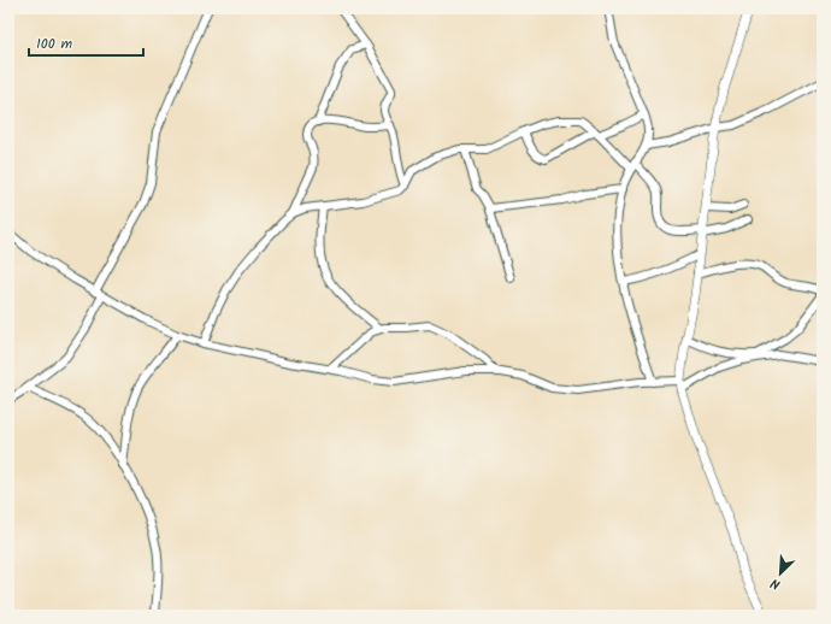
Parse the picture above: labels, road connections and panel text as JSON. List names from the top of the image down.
{
  "scale_bar": "100 m",
  "north": "bottom left"
}
